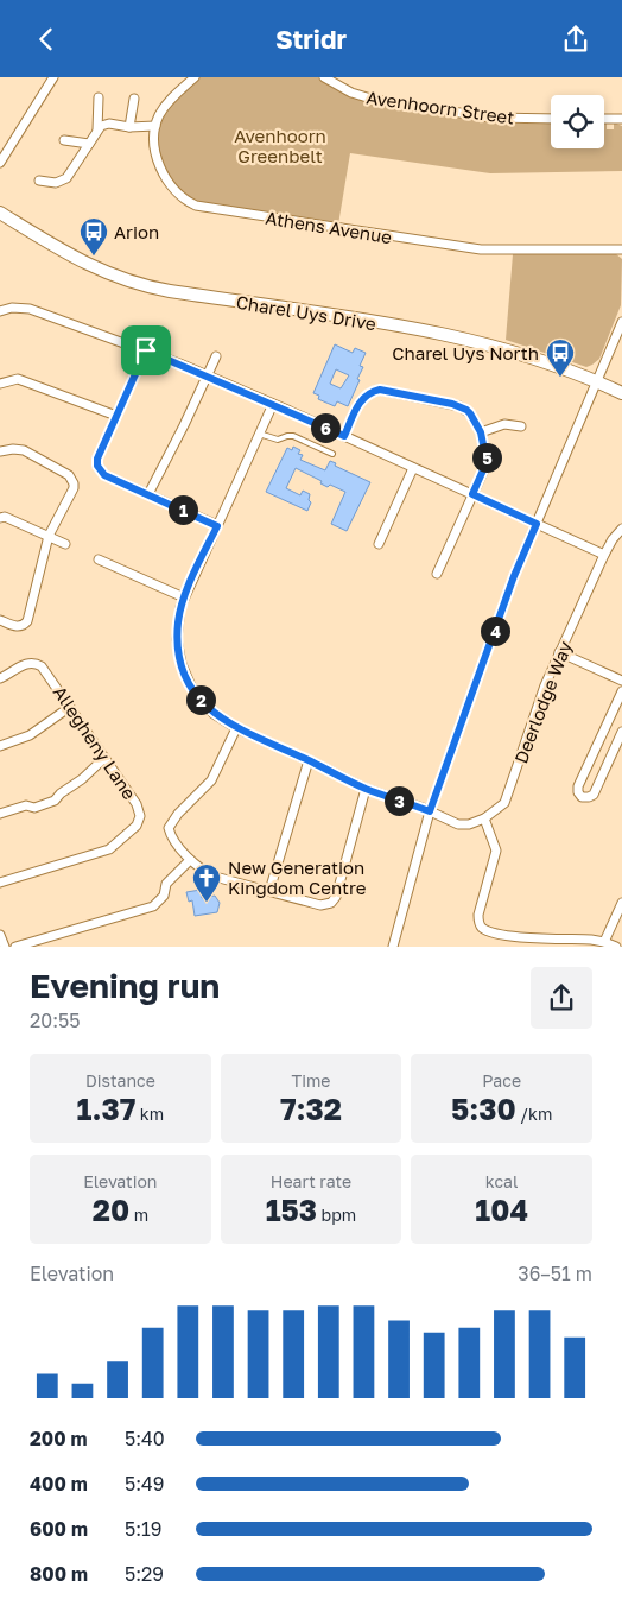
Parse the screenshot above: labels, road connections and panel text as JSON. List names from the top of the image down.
{
  "streets": {
    "main road": ["Charel Uys Drive"],
    "street": [
      "Avenhoorn Street",
      "Athens Avenue",
      "Deerlodge Way",
      "Allegheny Lane"
    ]
  },
  "parks": ["Avenhoorn Greenbelt"],
  "places": {
    "bus stop": ["Arion", "Charel Uys North"],
    "church": ["New Generation Kingdom Centre"]
  },
  "page": {
    "header": "Stridr",
    "pins": [
      "6",
      "5",
      "1",
      "4",
      "2",
      "3"
    ],
    "heading": ["Evening run", "20:55"],
    "stats": [
      ["Distance", "1.37 km"],
      ["Time", "7:32"],
      ["Pace", "5:30 /km"],
      ["Elevation", "20 m"],
      ["Heart rate", "153 bpm"],
      ["kcal", "104"]
    ],
    "chart": ["Elevation", "36–51 m"],
    "list": [
      {
        "name": "200 m",
        "note": "5:40"
      },
      {
        "name": "400 m",
        "note": "5:49"
      },
      {
        "name": "600 m",
        "note": "5:19"
      },
      {
        "name": "800 m",
        "note": "5:29"
      }
    ]
  }
}
